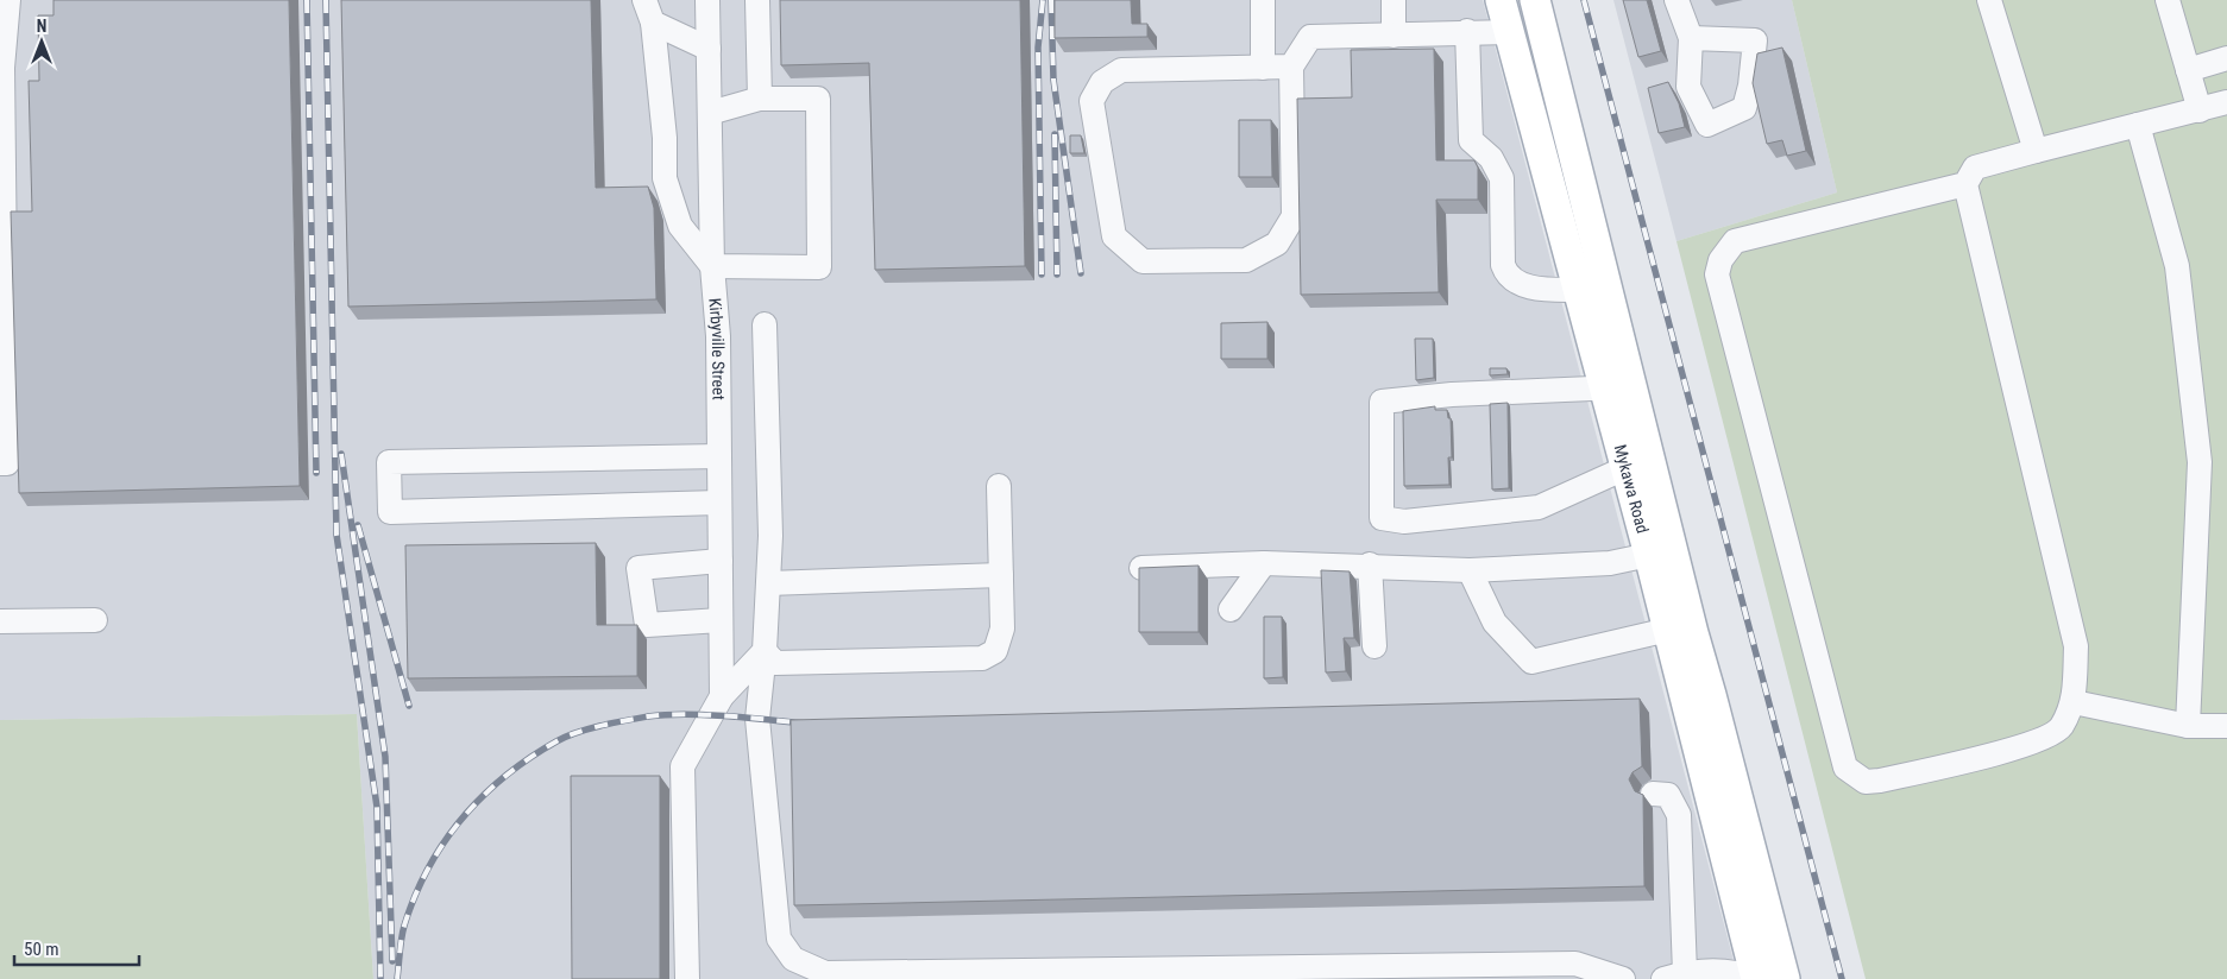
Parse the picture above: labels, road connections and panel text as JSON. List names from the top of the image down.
{
  "streets": {
    "main road": ["Mykawa Road"],
    "street": ["Kirbyville Street"]
  },
  "scale_bar": "50 m",
  "north": "top"
}
